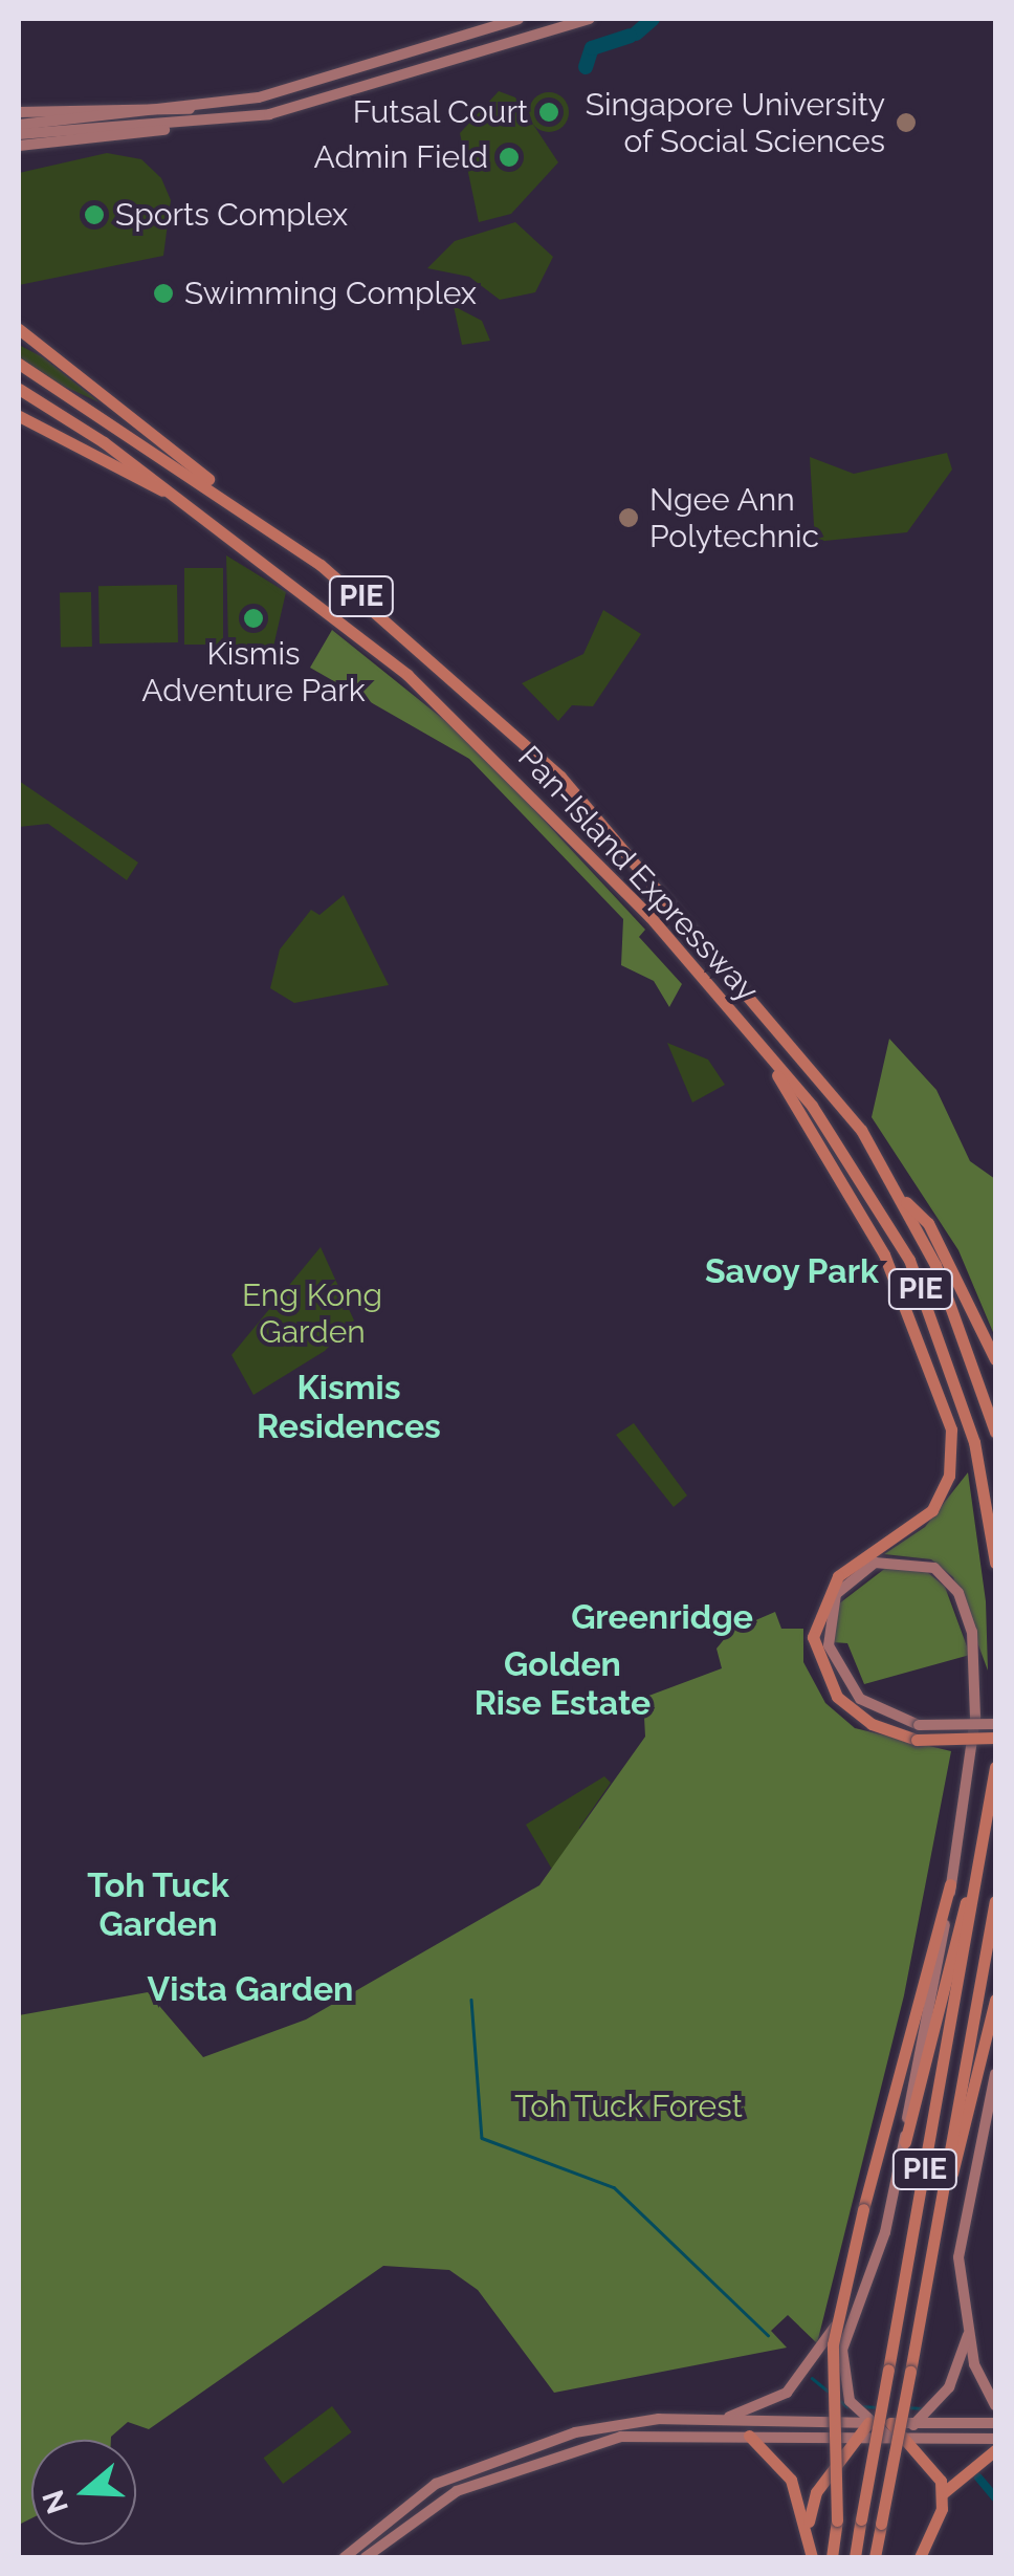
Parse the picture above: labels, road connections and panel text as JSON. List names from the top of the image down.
{
  "streets": {
    "highway": ["PIE", "Pan-Island Expressway"]
  },
  "districts": [
    "Savoy Park",
    "Kismis Residences",
    "Greenridge",
    "Golden Rise Estate",
    "Toh Tuck Garden",
    "Vista Garden"
  ],
  "parks": ["Eng Kong Garden", "Toh Tuck Forest"],
  "places": [
    "Futsal Court",
    "Singapore University of Social Sciences",
    "Admin Field",
    "Sports Complex",
    "Swimming Complex",
    "Ngee Ann Polytechnic",
    "Kismis Adventure Park"
  ],
  "north": "left"
}
